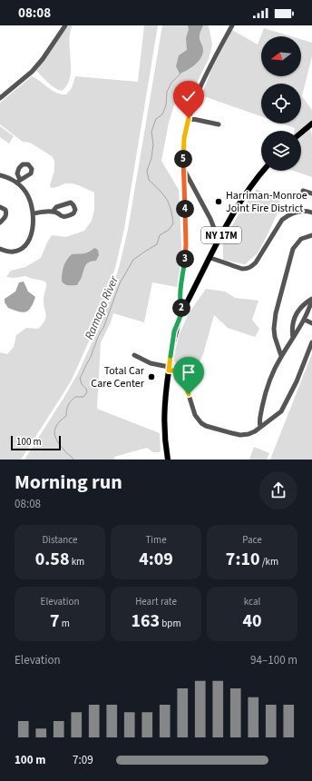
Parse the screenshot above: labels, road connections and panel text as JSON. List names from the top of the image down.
{
  "streets": {
    "main road": ["NY 17M"]
  },
  "water": ["Ramapo River"],
  "places": ["Harriman-Monroe Joint Fire District", "Total Car Care Center"],
  "scale_bar": "100 m",
  "north": "left",
  "page": {
    "status": "08:08",
    "pins": [
      "5",
      "4",
      "3",
      "2"
    ],
    "scale": "100 m",
    "heading": ["Morning run", "08:08"],
    "stats": [
      ["Distance", "0.58 km"],
      ["Time", "4:09"],
      ["Pace", "7:10 /km"],
      ["Elevation", "7 m"],
      ["Heart rate", "163 bpm"],
      ["kcal", "40"]
    ],
    "chart": ["Elevation", "94–100 m"],
    "list": [
      {
        "name": "100 m",
        "note": "7:09"
      }
    ]
  }
}
